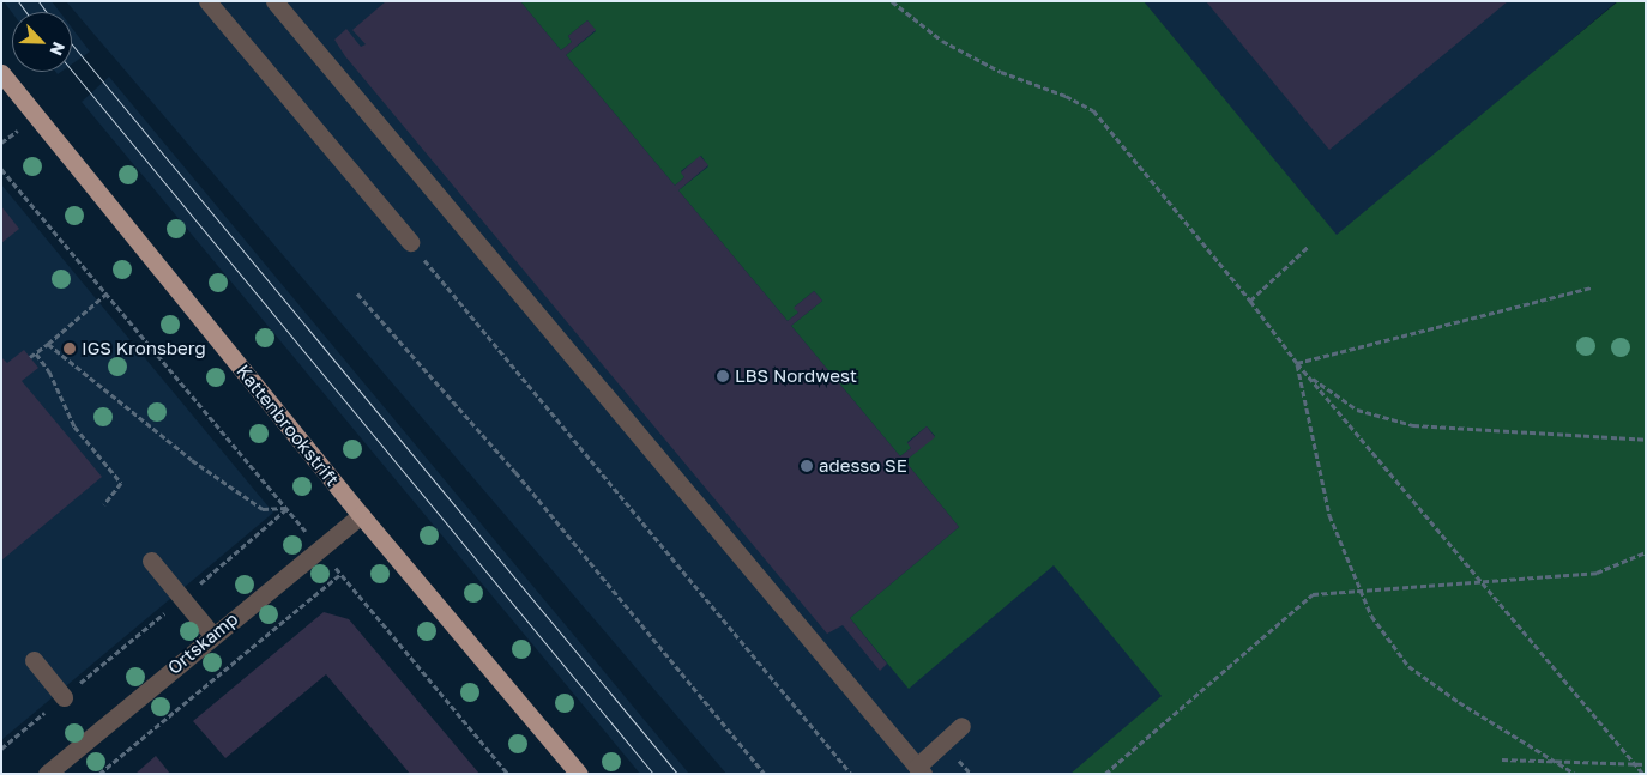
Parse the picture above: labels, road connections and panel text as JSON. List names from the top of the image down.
{
  "streets": {
    "main road": ["Kattenbrookstrift"],
    "street": ["Ortskamp"]
  },
  "crossings": [
    ["Kattenbrookstrift", "Ortskamp"]
  ],
  "places": ["IGS Kronsberg", "LBS Nordwest", "adesso SE"],
  "north": "bottom right"
}
